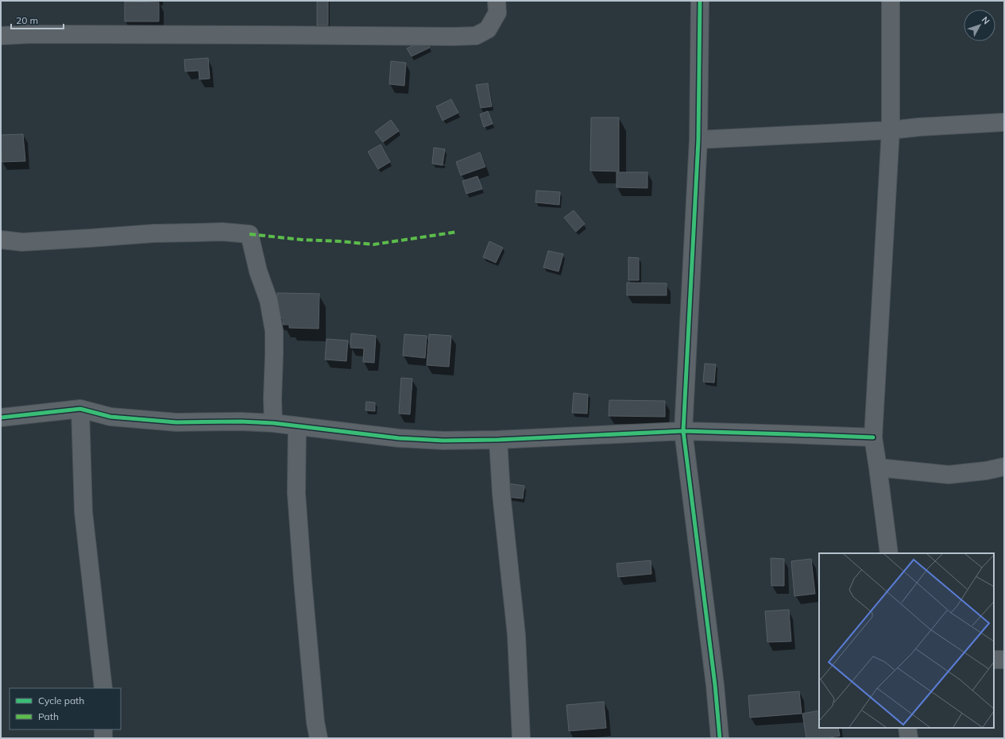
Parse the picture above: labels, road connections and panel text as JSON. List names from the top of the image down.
{
  "legend": ["Cycle path", "Path"],
  "scale_bar": "20 m",
  "north": "top right"
}
